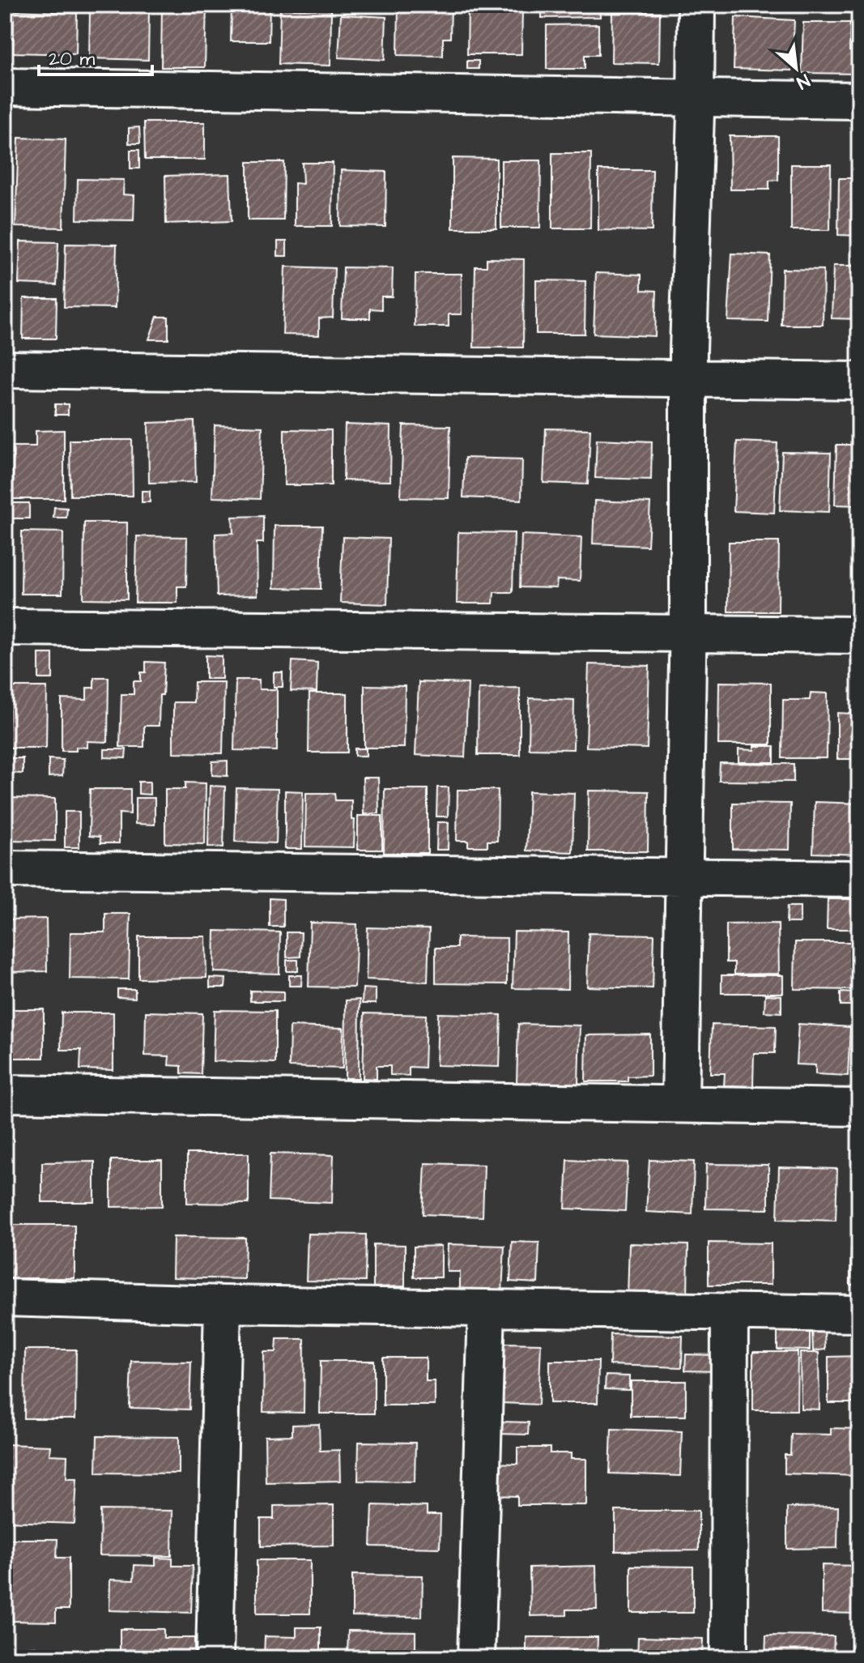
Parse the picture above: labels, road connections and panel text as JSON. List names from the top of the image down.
{
  "scale_bar": "20 m",
  "north": "bottom right"
}
